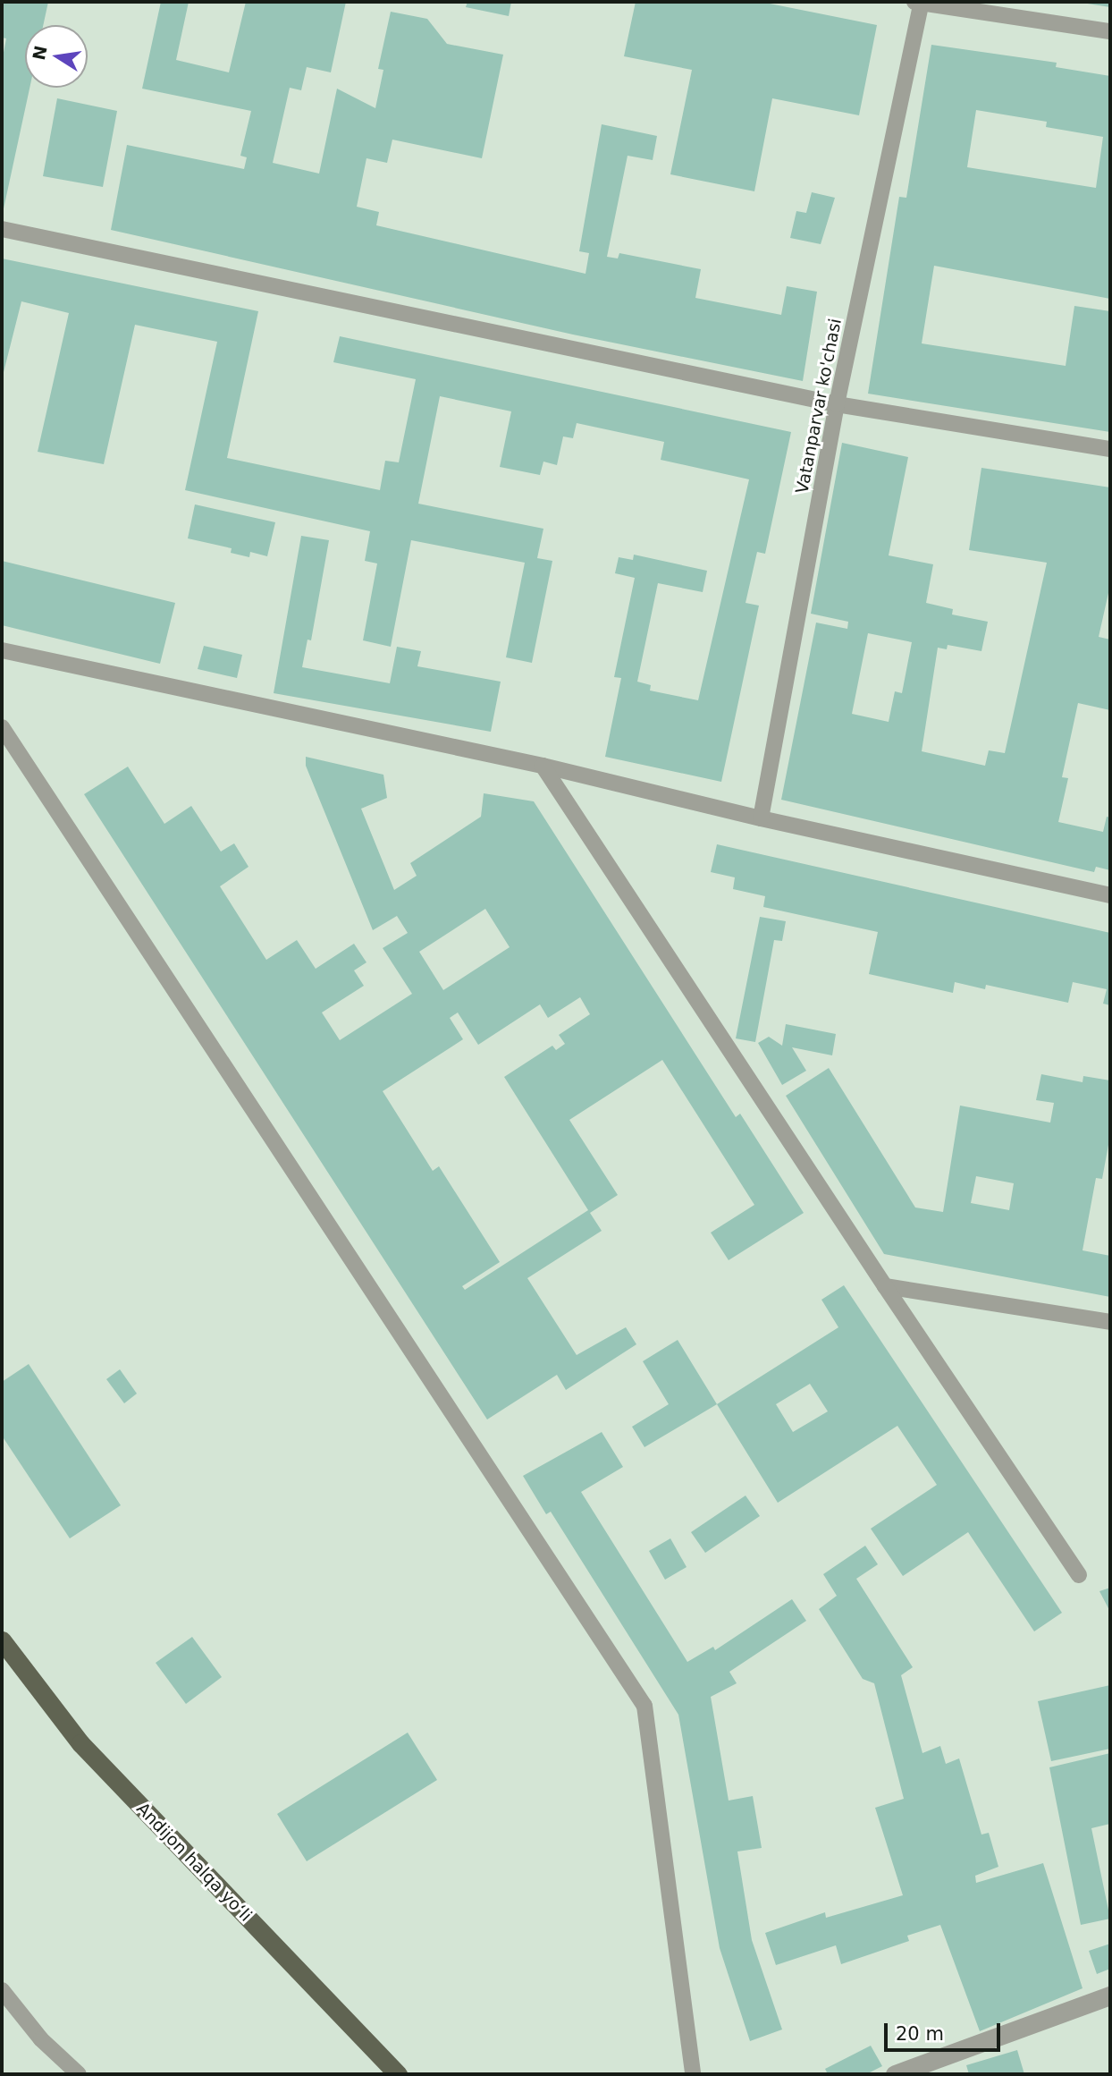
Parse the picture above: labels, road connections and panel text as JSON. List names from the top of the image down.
{
  "streets": {
    "highway": ["Andijon halqa yo‘li"],
    "lane": ["Vatanparvar ko'chasi"]
  },
  "scale_bar": "20 m",
  "north": "left"
}
